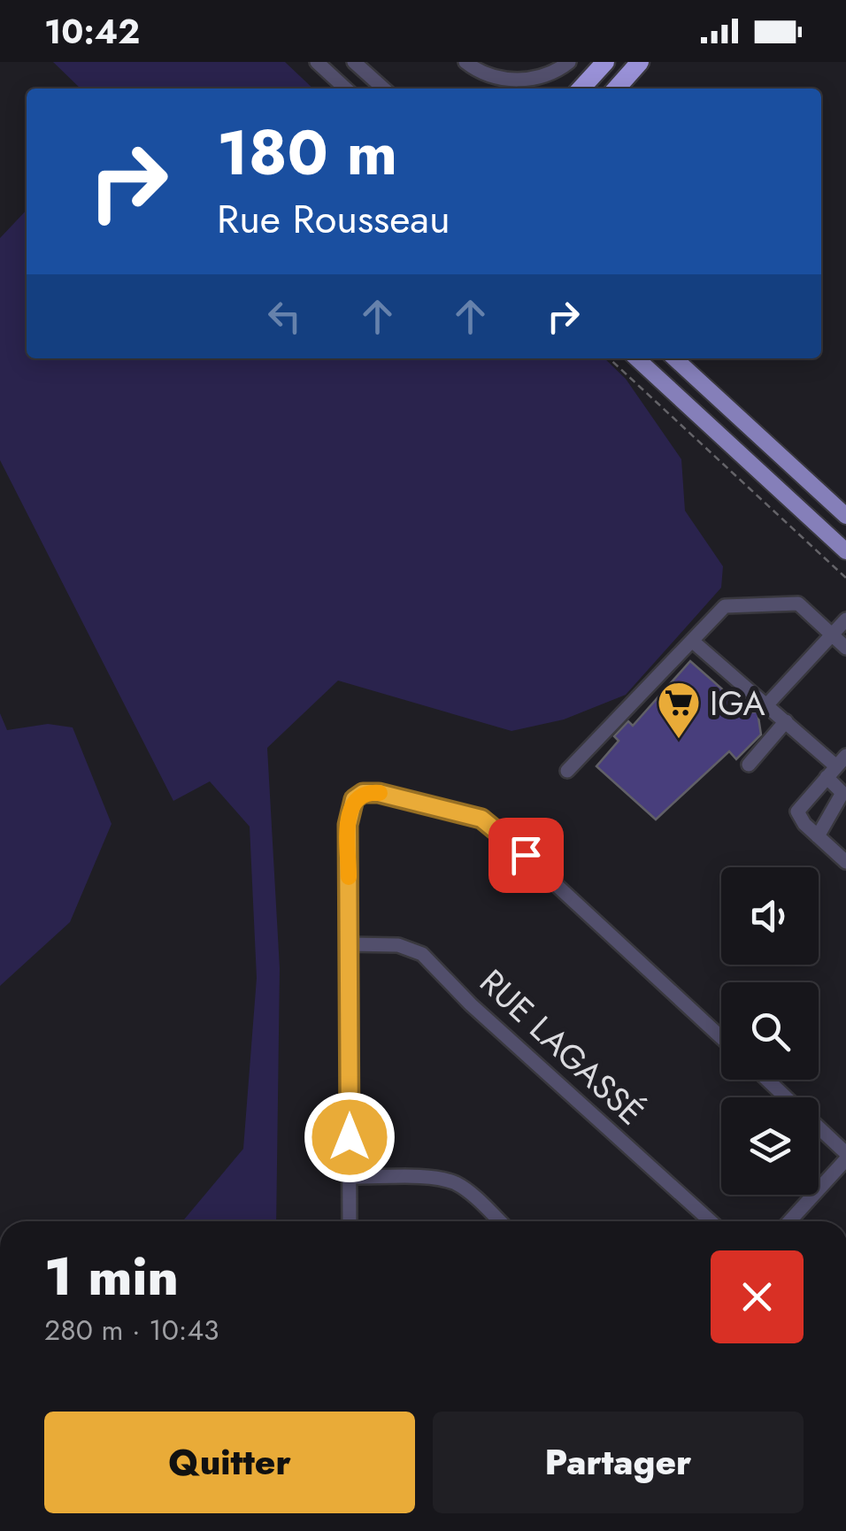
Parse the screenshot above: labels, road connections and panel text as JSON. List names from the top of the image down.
{
  "streets": {
    "street": ["RUE LAGASSÉ"]
  },
  "places": {
    "supermarket": ["IGA"]
  },
  "page": {
    "status": "10:42",
    "turn": ["180 m", "Rue Rousseau"],
    "heading": ["1 min", "280 m · 10:43"],
    "buttons": ["Quitter", "Partager"]
  }
}
